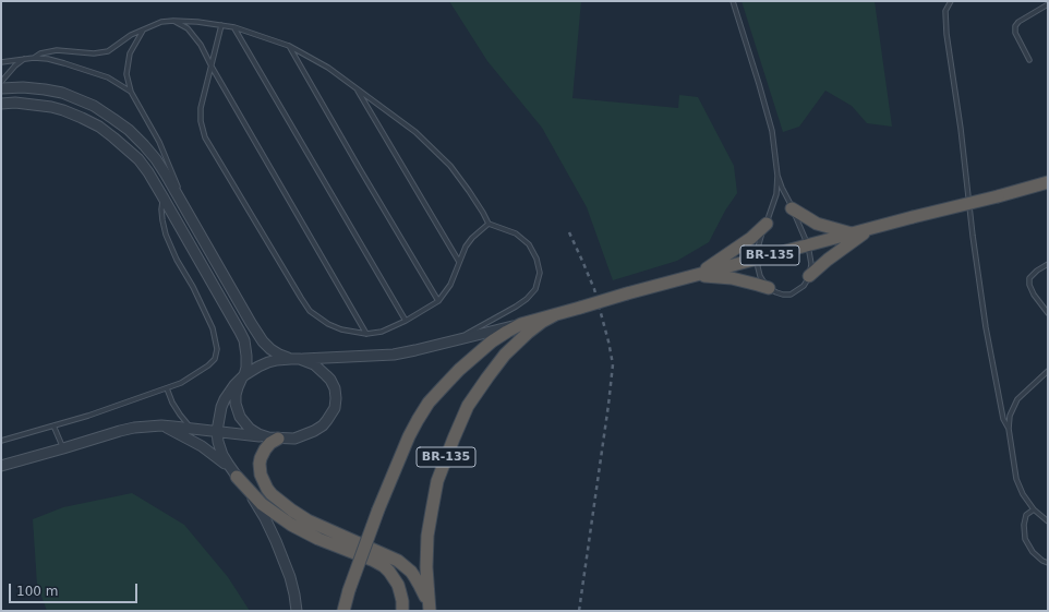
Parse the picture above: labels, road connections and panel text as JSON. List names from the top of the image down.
{
  "streets": {
    "highway": ["BR-135"]
  },
  "scale_bar": "100 m"
}
